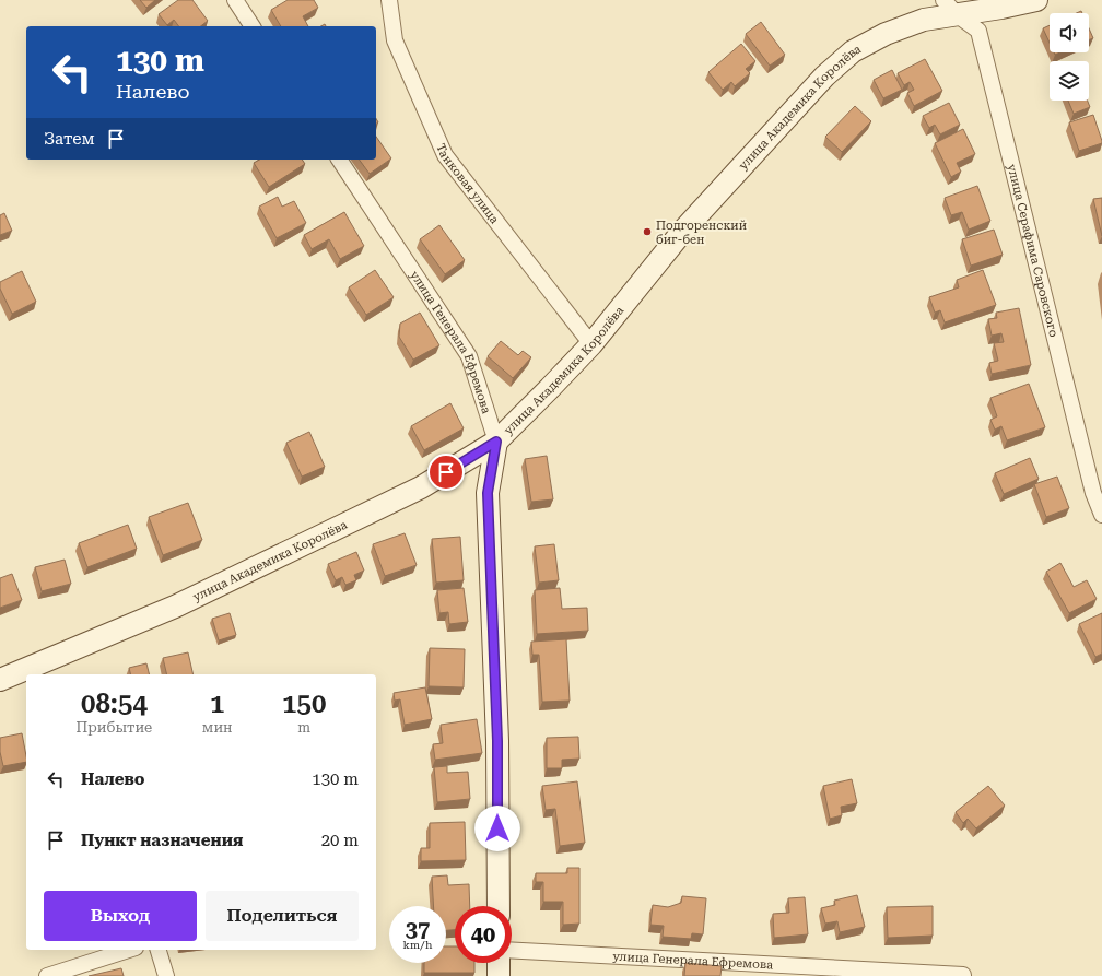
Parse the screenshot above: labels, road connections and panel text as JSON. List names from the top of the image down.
{
  "streets": {
    "street": [
      "улица Академика Королёва",
      "Танковая улица",
      "улица Серафима Саровского",
      "улица Генерала Ефремова"
    ]
  },
  "crossings": [
    ["улица Академика Королёва", "Танковая улица"],
    ["улица Академика Королёва", "улица Серафима Саровского"],
    ["улица Академика Королёва", "улица Генерала Ефремова"]
  ],
  "places": ["Подгоренский биг-бен"],
  "page": {
    "turn": ["130 m", "Налево"],
    "then": "Затем",
    "eta": [
      "08:54",
      "Прибытие",
      "1",
      "мин",
      "150",
      "m"
    ],
    "list": [
      {
        "name": "Налево",
        "value": "130 m"
      },
      {
        "name": "Пункт назначения",
        "value": "20 m"
      }
    ],
    "buttons": ["Выход", "Поделиться"],
    "speed": "37 km/h",
    "limit": "40"
  }
}
